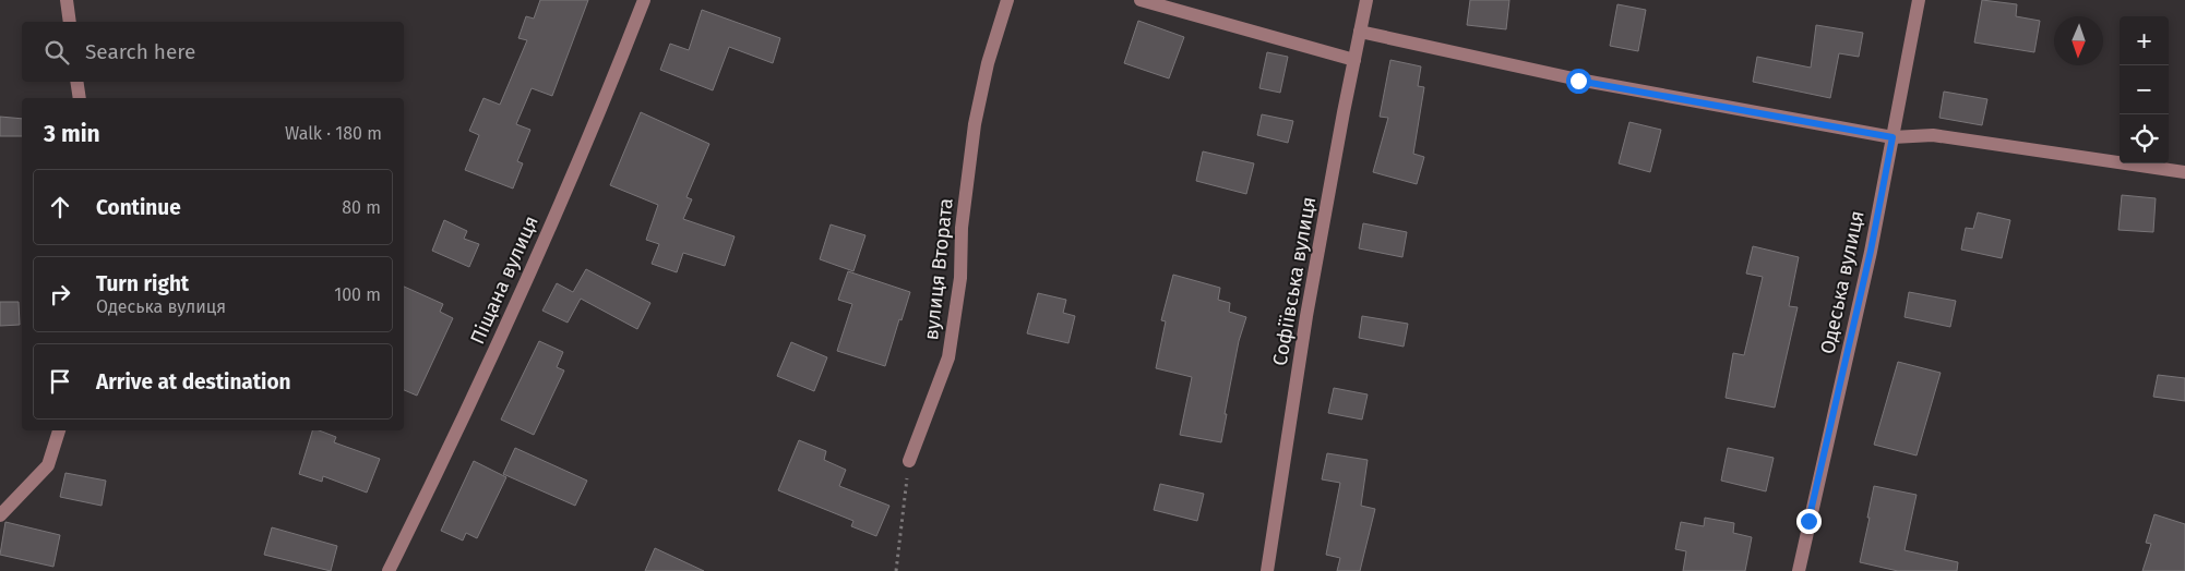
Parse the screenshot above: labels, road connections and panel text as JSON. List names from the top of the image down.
{
  "streets": {
    "street": [
      "вулиця Втората",
      "Піщана вулиця",
      "Софіївська вулиця",
      "Одеська вулиця"
    ]
  },
  "north": "bottom",
  "page": {
    "map_buttons": ["+", "−"],
    "search": "Search here",
    "heading": ["3 min", "Walk · 180 m"],
    "list": [
      ["Continue", "80 m"],
      ["Turn right", "Одеська вулиця", "100 m"],
      "Arrive at destination"
    ]
  }
}
